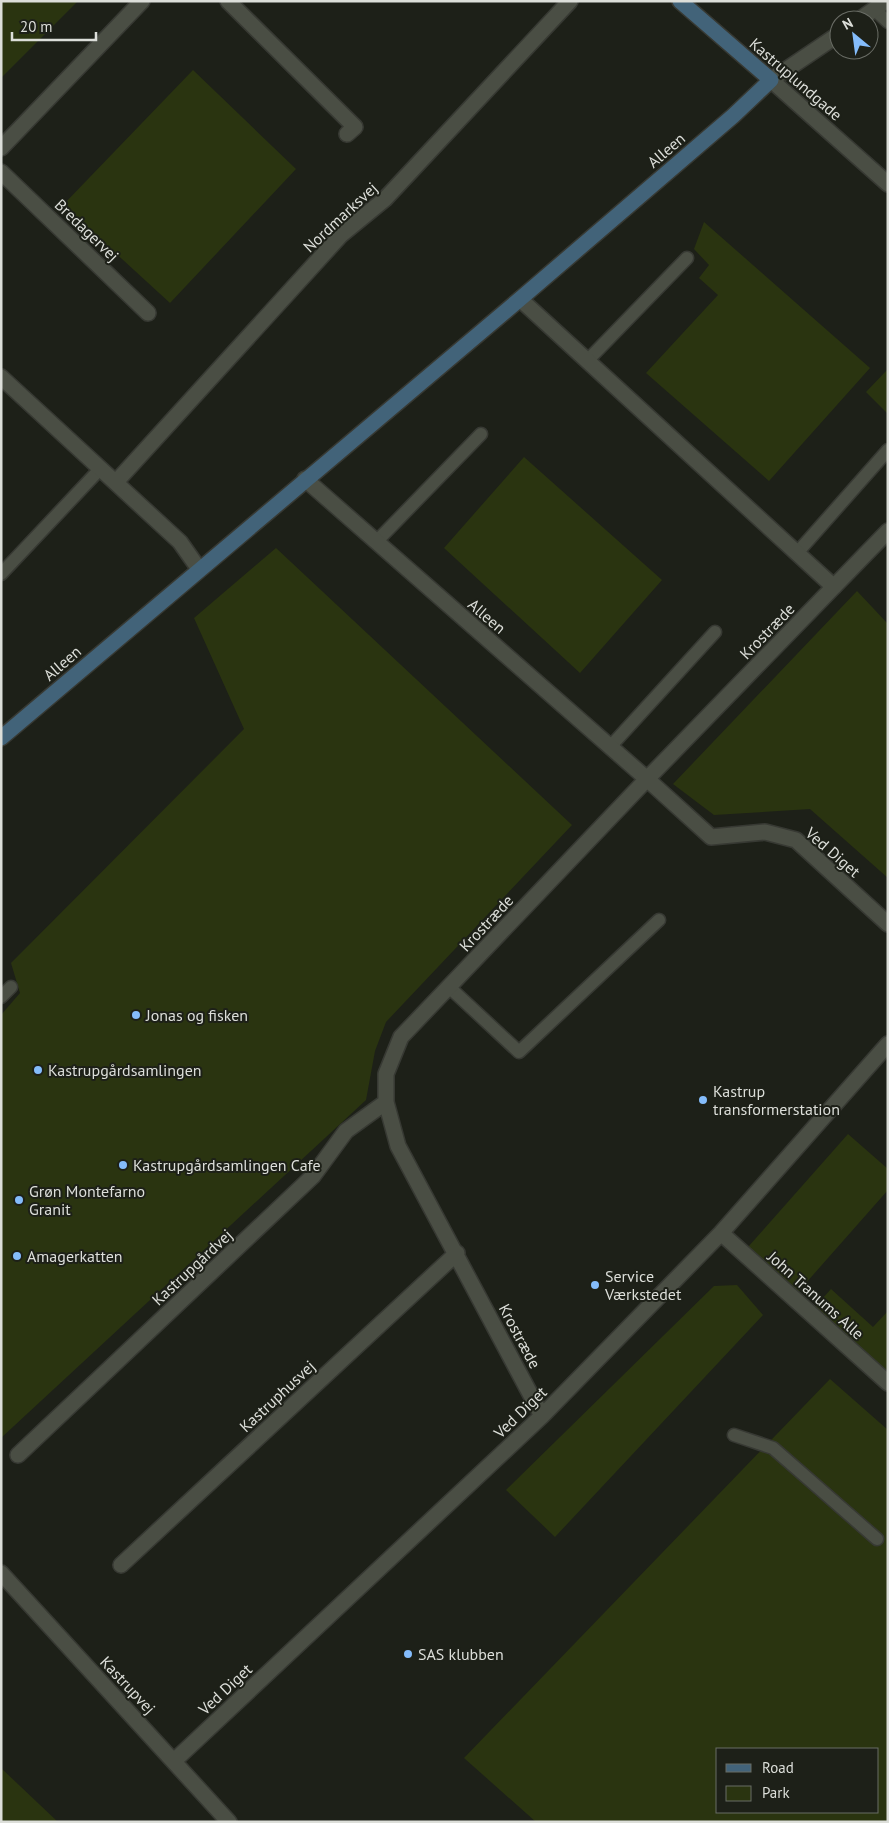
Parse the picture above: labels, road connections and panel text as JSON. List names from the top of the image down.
{
  "streets": {
    "street": [
      "Kastruplundgade",
      "Alleen",
      "Nordmarksvej",
      "Bredagervej",
      "Krostræde",
      "Ved Diget",
      "Kastrupgårdvej",
      "John Tranums Alle",
      "Kastruphusvej",
      "Kastrupvej"
    ]
  },
  "crossings": [
    ["Kastruplundgade", "Alleen"],
    ["Alleen", "Krostræde"],
    ["Alleen", "Ved Diget"],
    ["Krostræde", "Ved Diget"],
    ["Krostræde", "Kastrupgårdvej"],
    ["Krostræde", "Kastruphusvej"],
    ["Ved Diget", "John Tranums Alle"],
    ["Ved Diget", "Kastrupvej"]
  ],
  "places": [
    "Jonas og fisken",
    "Kastrupgårdsamlingen",
    "Kastrup transformerstation",
    "Kastrupgårdsamlingen Cafe",
    "Grøn Montefarno Granit",
    "Amagerkatten",
    "Service Værkstedet",
    "SAS klubben"
  ],
  "legend": ["Road", "Park"],
  "scale_bar": "20 m",
  "north": "top left"
}
